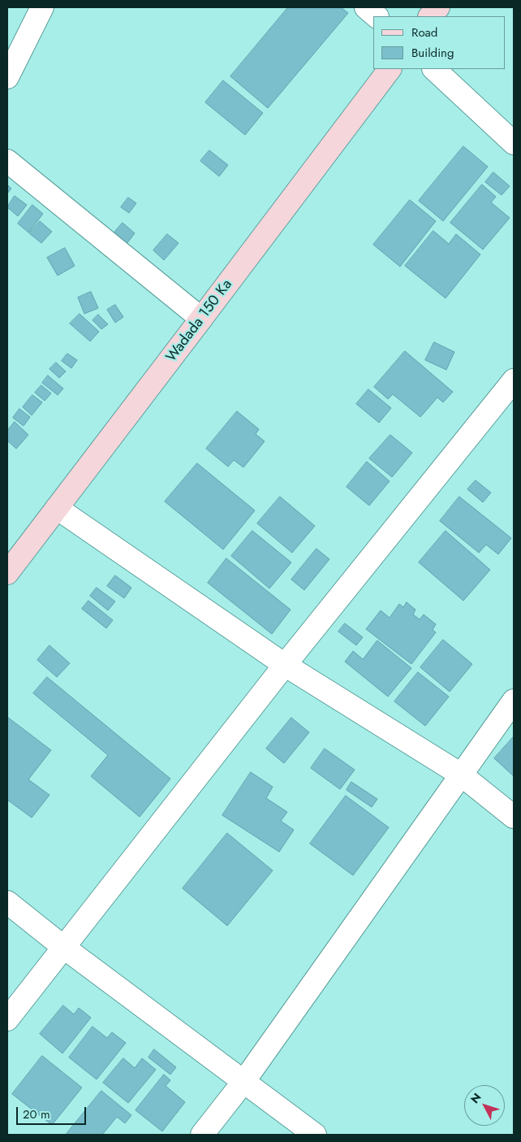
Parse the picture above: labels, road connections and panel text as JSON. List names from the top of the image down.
{
  "streets": {
    "street": ["Wadada 150 Ka"]
  },
  "legend": ["Road", "Building"],
  "scale_bar": "20 m",
  "north": "top left"
}
